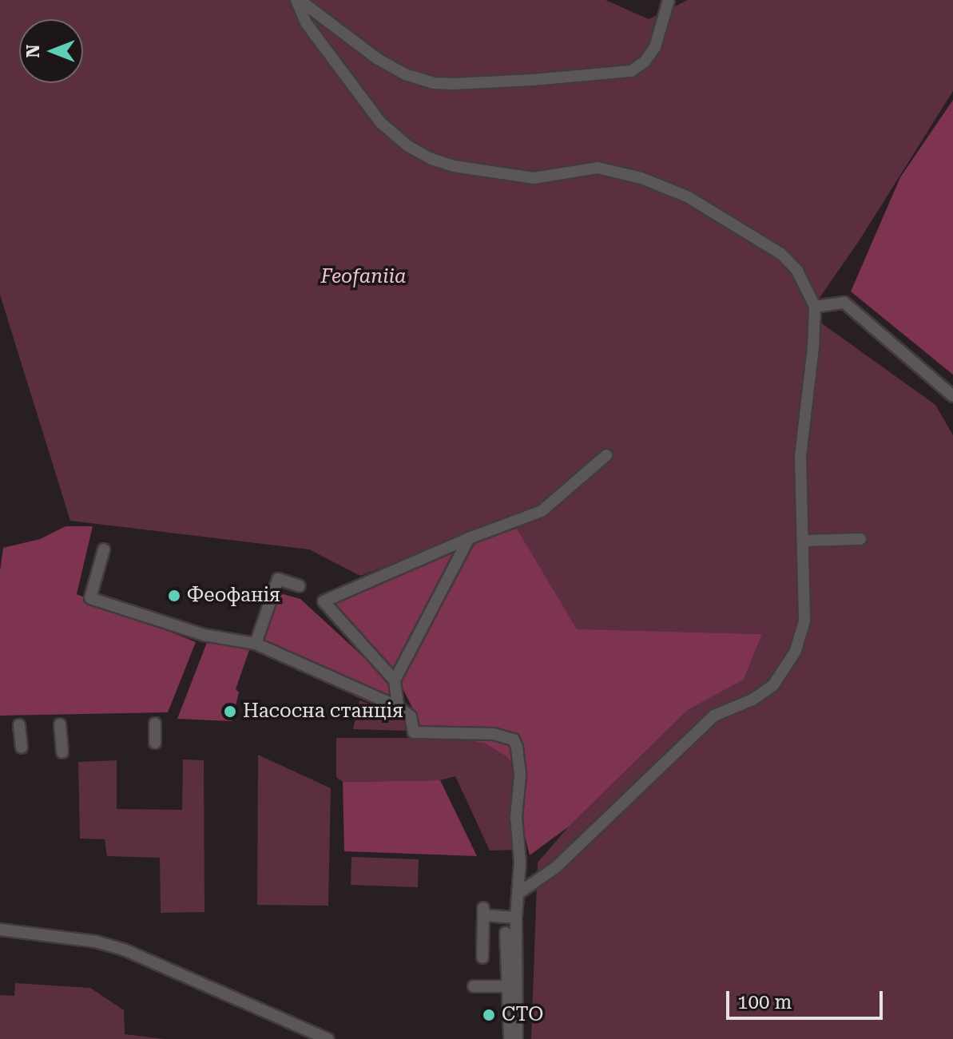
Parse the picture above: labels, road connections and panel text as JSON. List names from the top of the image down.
{
  "parks": ["Feofaniia"],
  "places": ["Феофанія", "Насосна станція", "СТО"],
  "scale_bar": "100 m",
  "north": "left"
}
